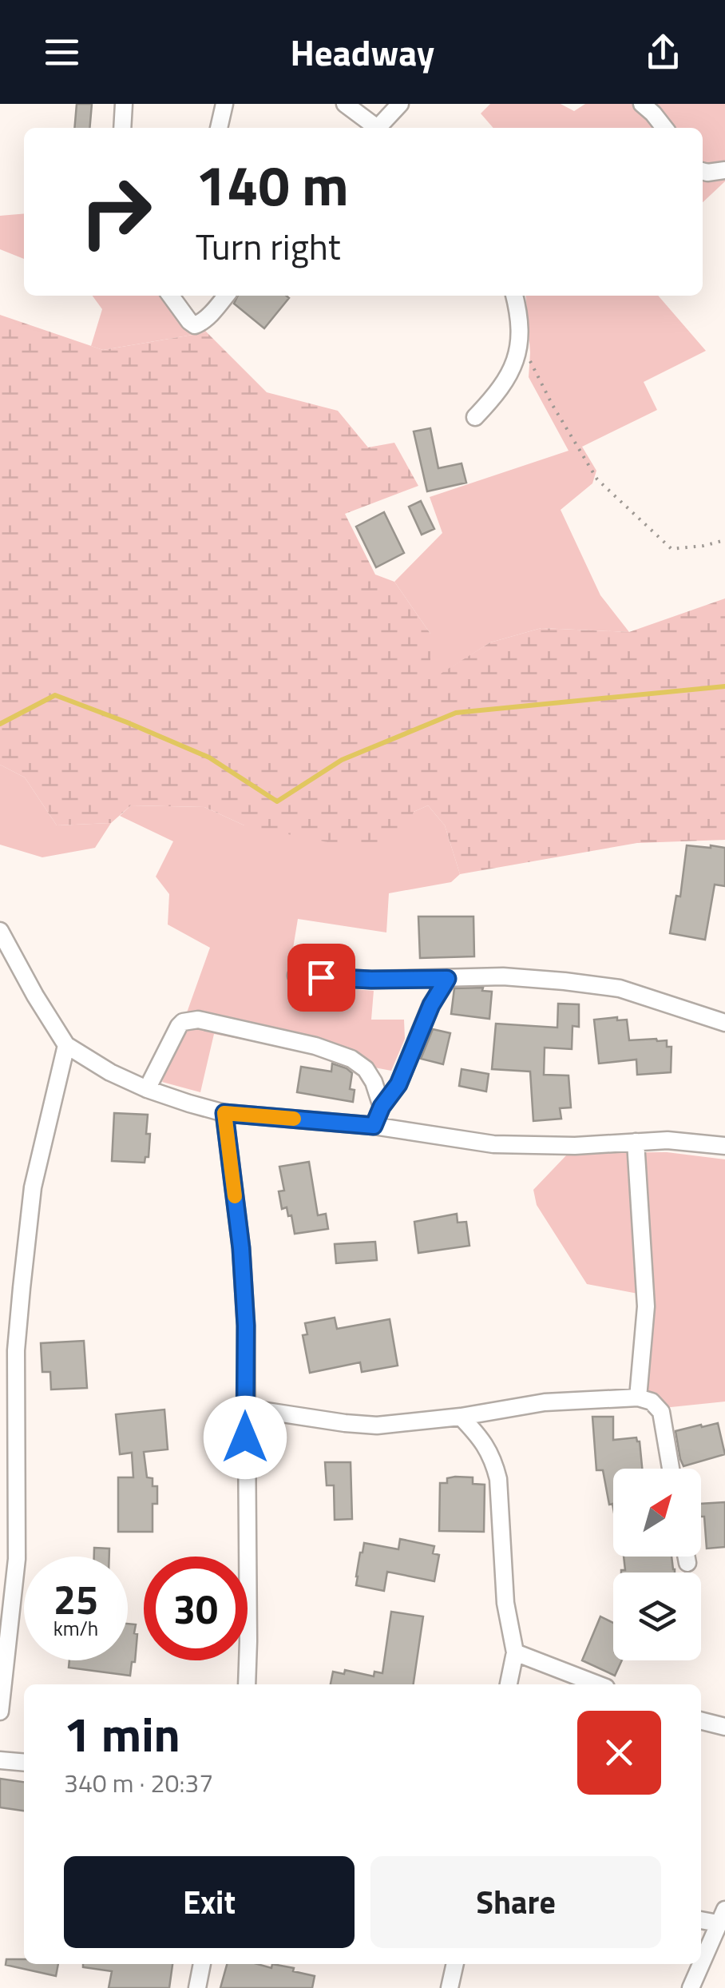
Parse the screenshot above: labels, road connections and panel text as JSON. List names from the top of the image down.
{
  "north": "top right",
  "page": {
    "header": "Headway",
    "turn": ["140 m", "Turn right"],
    "speed": "25 km/h",
    "limit": "30",
    "heading": ["1 min", "340 m · 20:37"],
    "buttons": ["Exit", "Share"]
  }
}
